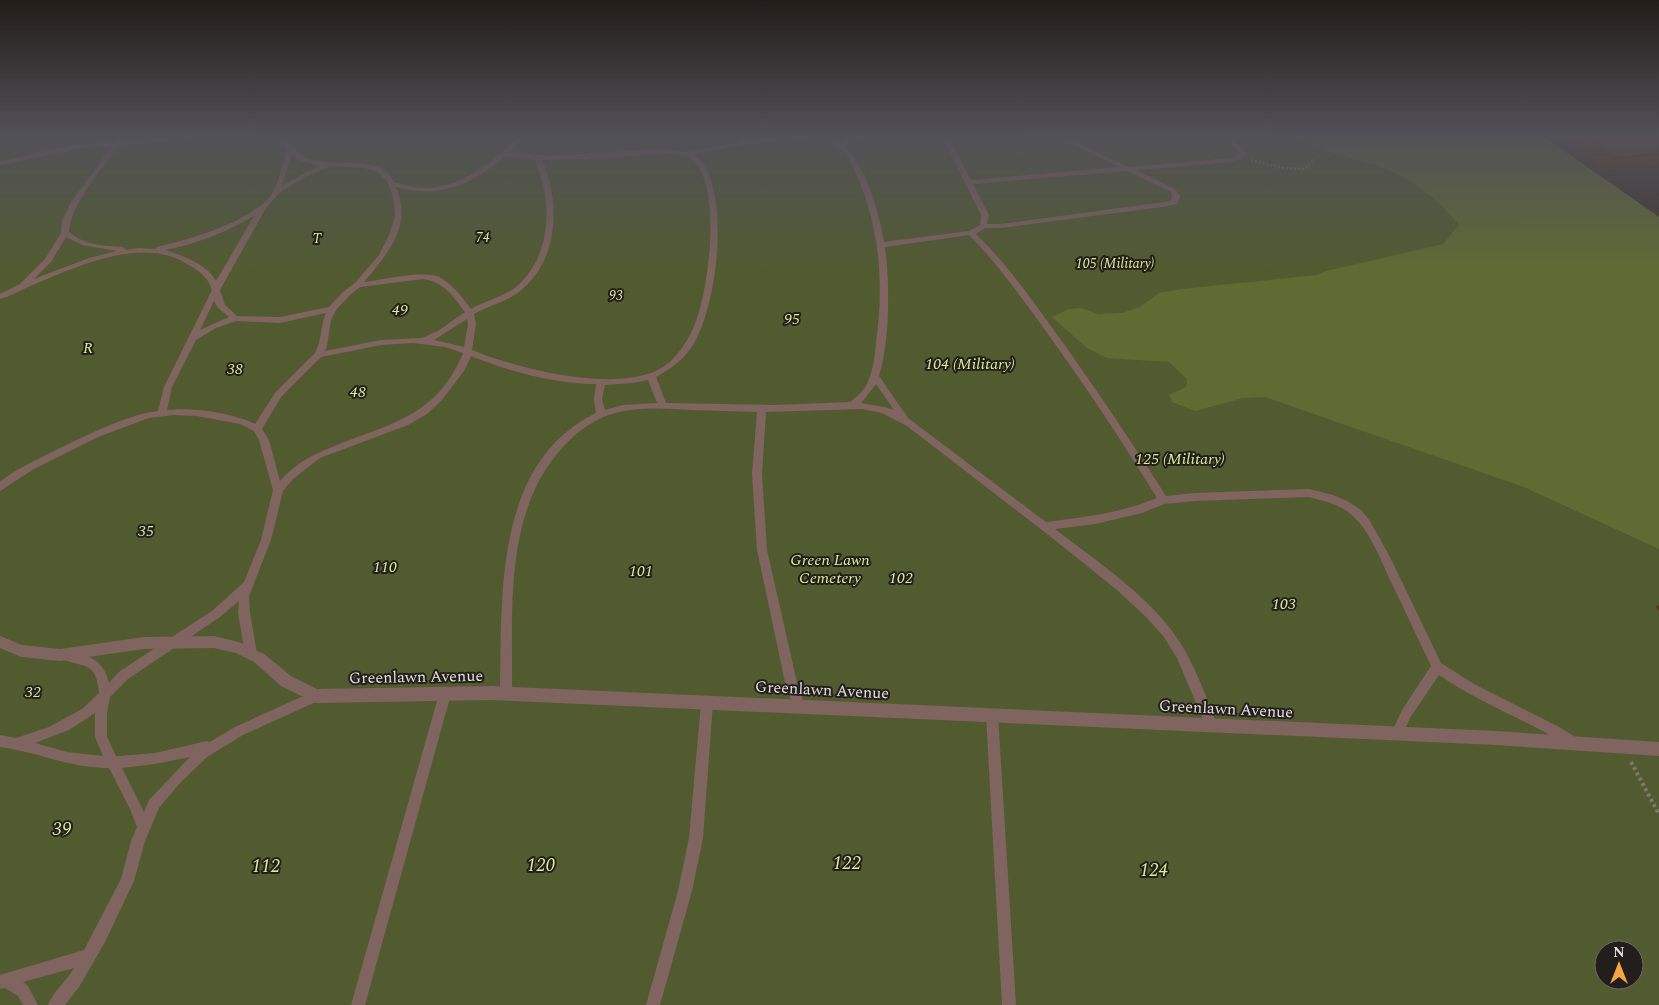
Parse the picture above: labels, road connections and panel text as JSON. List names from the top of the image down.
{
  "streets": {
    "street": ["Greenlawn Avenue"]
  },
  "parks": [
    "74",
    "T",
    "105 (Military)",
    "93",
    "49",
    "95",
    "R",
    "104 (Military)",
    "38",
    "48",
    "125 (Military)",
    "35",
    "Green Lawn Cemetery",
    "110",
    "101",
    "102",
    "103",
    "32",
    "39",
    "122",
    "120",
    "112",
    "124"
  ],
  "north": "top"
}
